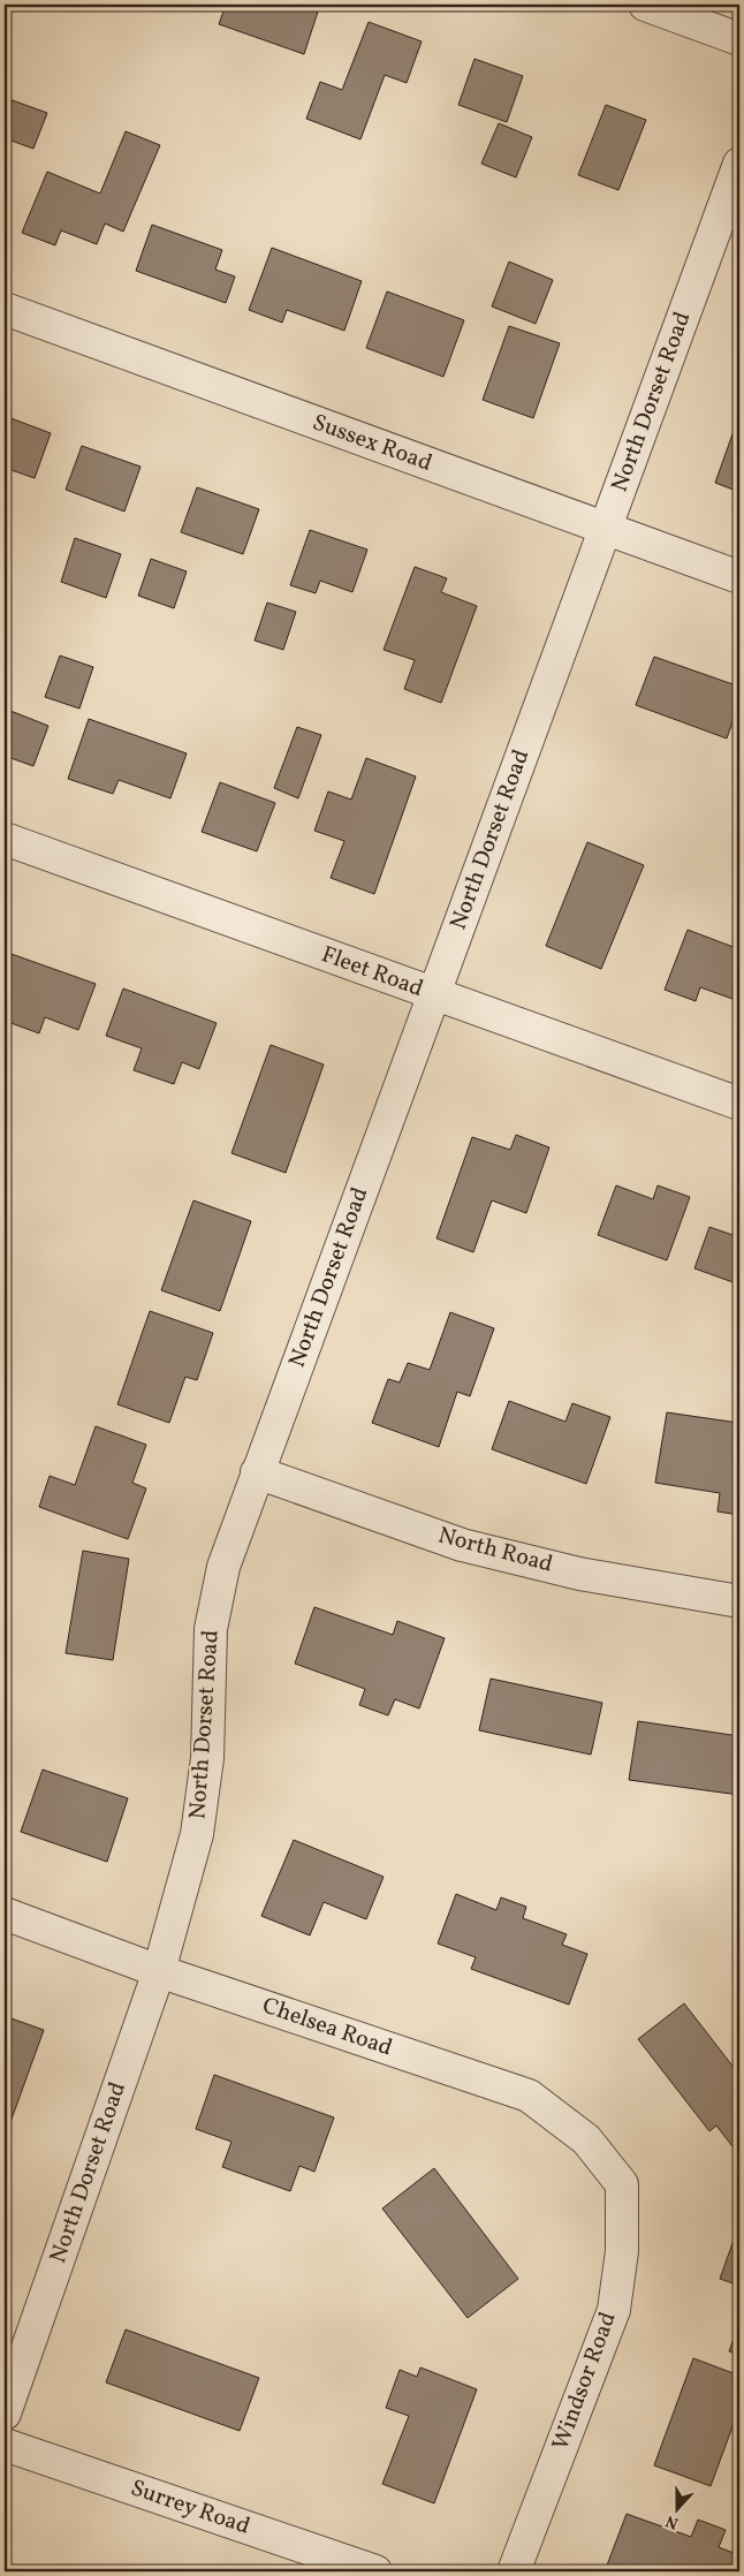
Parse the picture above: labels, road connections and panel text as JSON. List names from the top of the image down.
{
  "streets": {
    "street": [
      "North Dorset Road",
      "Sussex Road",
      "Fleet Road",
      "North Road",
      "Chelsea Road",
      "Windsor Road",
      "Surrey Road"
    ]
  },
  "crossings": [
    ["North Dorset Road", "Sussex Road"],
    ["North Dorset Road", "Fleet Road"],
    ["North Dorset Road", "North Road"],
    ["North Dorset Road", "Chelsea Road"],
    ["Chelsea Road", "Windsor Road"]
  ],
  "north": "bottom"
}
